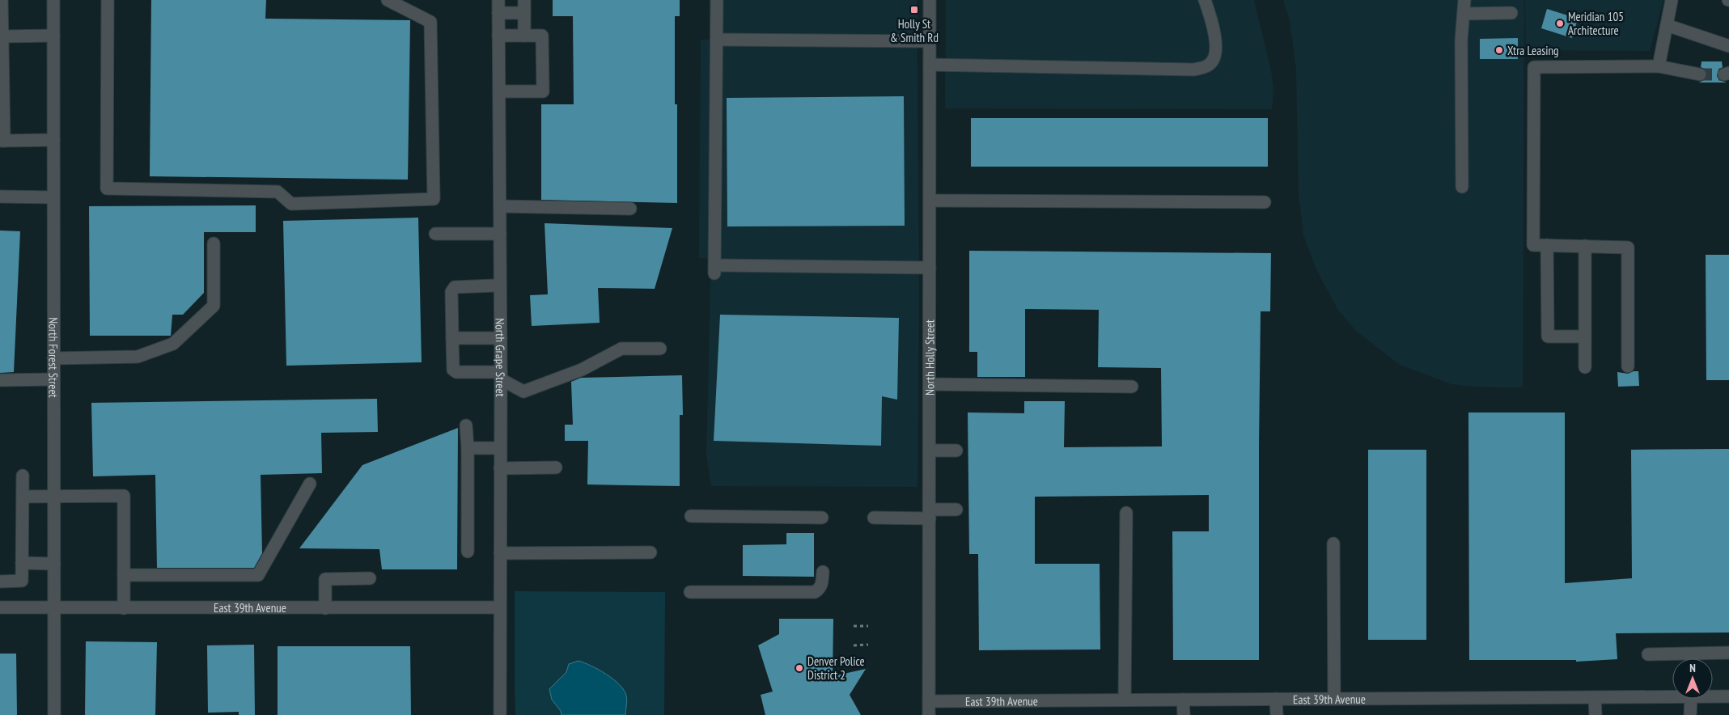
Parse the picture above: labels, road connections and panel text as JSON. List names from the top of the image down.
{
  "streets": {
    "street": [
      "North Forest Street",
      "North Grape Street",
      "North Holly Street",
      "East 39th Avenue"
    ]
  },
  "crossings": [
    ["North Forest Street", "East 39th Avenue"],
    ["North Grape Street", "East 39th Avenue"],
    ["North Holly Street", "East 39th Avenue"]
  ],
  "places": {
    "transit": ["Holly St & Smith Rd"],
    "other": ["Meridian 105 Architecture", "Xtra Leasing", "Denver Police District 2"]
  },
  "north": "top"
}
